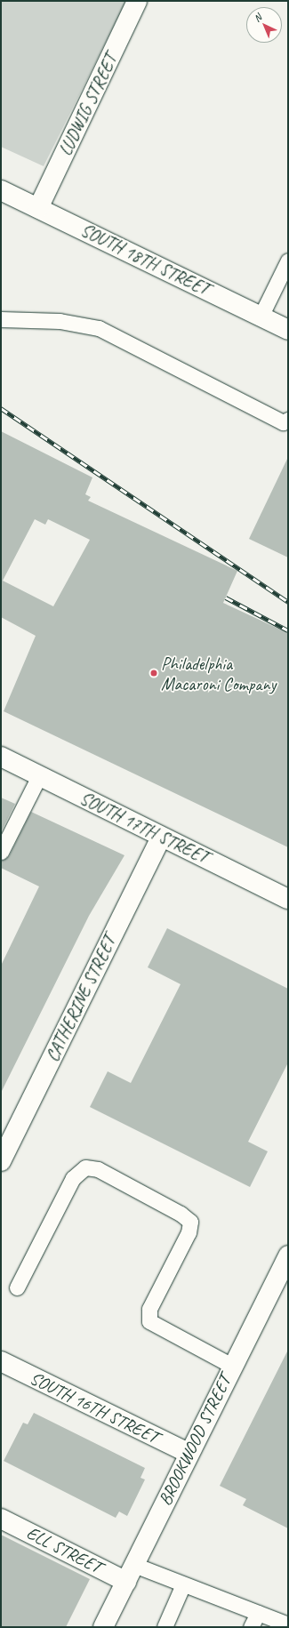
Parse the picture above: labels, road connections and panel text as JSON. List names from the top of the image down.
{
  "streets": {
    "street": [
      "LUDWIG STREET",
      "SOUTH 18TH STREET",
      "SOUTH 17TH STREET",
      "CATHERINE STREET",
      "SOUTH 16TH STREET",
      "BROOKWOOD STREET",
      "ELL STREET"
    ]
  },
  "crossings": [
    ["LUDWIG STREET", "SOUTH 18TH STREET"],
    ["SOUTH 17TH STREET", "CATHERINE STREET"],
    ["SOUTH 16TH STREET", "BROOKWOOD STREET"],
    ["BROOKWOOD STREET", "ELL STREET"]
  ],
  "places": ["Philadelphia Macaroni Company"],
  "north": "top left"
}
